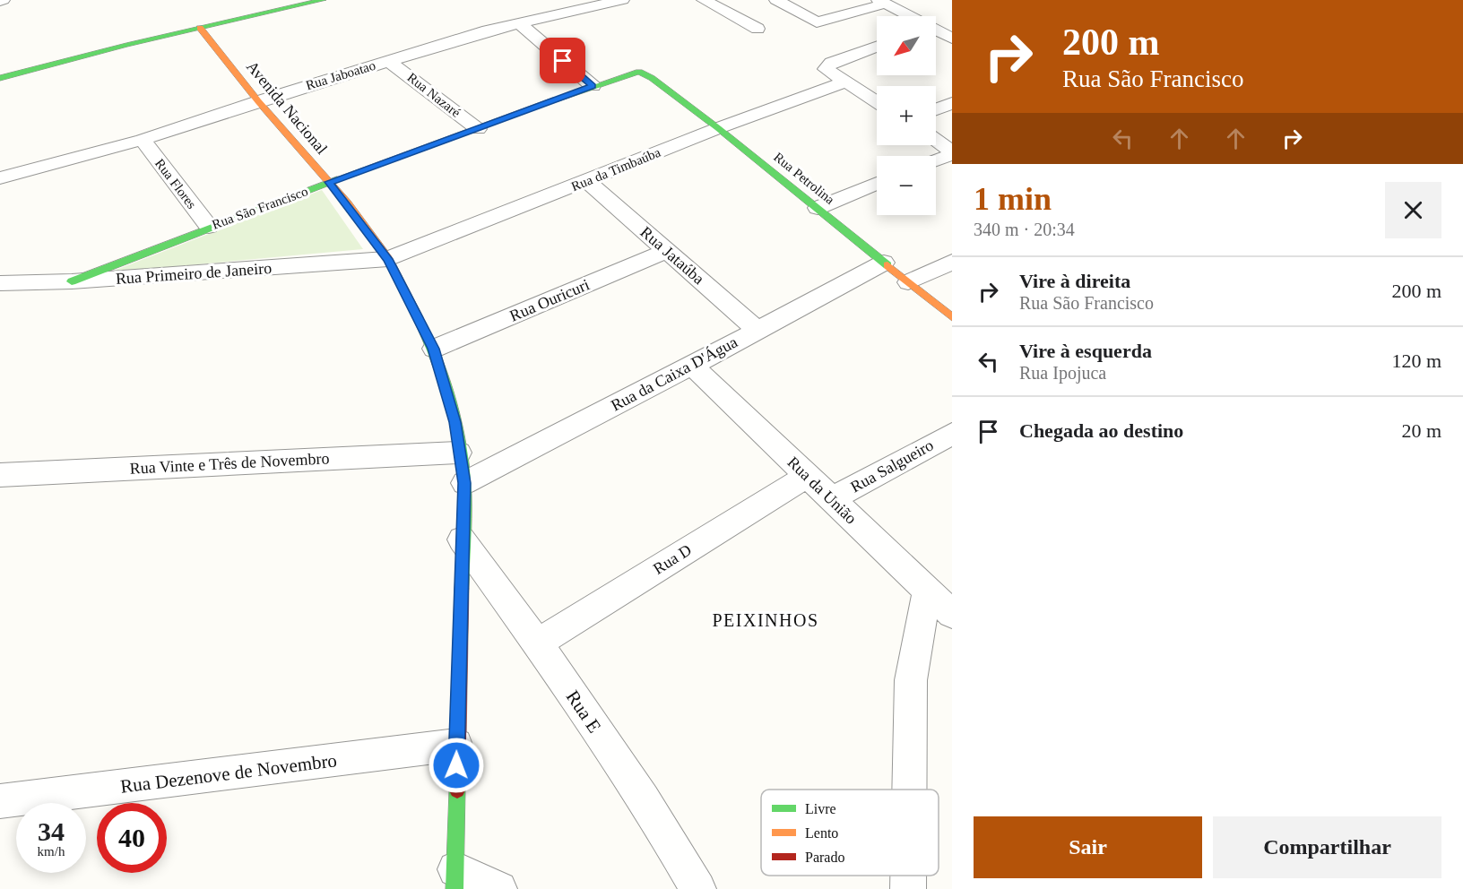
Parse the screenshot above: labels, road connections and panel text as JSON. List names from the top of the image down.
{
  "streets": {
    "street": [
      "Rua Jaboatao",
      "Rua Nazaré",
      "Avenida Nacional",
      "Rua da Timbaúba",
      "Rua Petrolina",
      "Rua Flores",
      "Rua São Francisco",
      "Rua Jataúba",
      "Rua Primeiro de Janeiro",
      "Rua Ouricuri",
      "Rua da Caixa D'Água",
      "Rua Vinte e Três de Novembro",
      "Rua Salgueiro",
      "Rua da União",
      "Rua D",
      "Rua E",
      "Rua Dezenove de Novembro"
    ]
  },
  "crossings": [
    ["Rua Jaboatao", "Rua Nazaré"],
    ["Rua Jaboatao", "Avenida Nacional"],
    ["Rua Jaboatao", "Rua Flores"],
    ["Rua Nazaré", "Rua São Francisco"],
    ["Avenida Nacional", "Rua da Timbaúba"],
    ["Avenida Nacional", "Rua São Francisco"],
    ["Avenida Nacional", "Rua Primeiro de Janeiro"],
    ["Avenida Nacional", "Rua Ouricuri"],
    ["Avenida Nacional", "Rua da Caixa D'Água"],
    ["Avenida Nacional", "Rua Vinte e Três de Novembro"],
    ["Avenida Nacional", "Rua E"],
    ["Avenida Nacional", "Rua Dezenove de Novembro"],
    ["Rua da Timbaúba", "Rua Petrolina"],
    ["Rua da Timbaúba", "Rua Jataúba"],
    ["Rua da Timbaúba", "Rua Primeiro de Janeiro"],
    ["Rua Petrolina", "Rua São Francisco"],
    ["Rua Petrolina", "Rua da Caixa D'Água"],
    ["Rua Flores", "Rua São Francisco"],
    ["Rua São Francisco", "Rua Primeiro de Janeiro"],
    ["Rua Jataúba", "Rua Ouricuri"],
    ["Rua Jataúba", "Rua da Caixa D'Água"],
    ["Rua da Caixa D'Água", "Rua da União"],
    ["Rua Salgueiro", "Rua da União"],
    ["Rua da União", "Rua D"],
    ["Rua D", "Rua E"]
  ],
  "districts": ["PEIXINHOS"],
  "legend": ["Livre", "Lento", "Parado"],
  "north": "bottom left",
  "page": {
    "turn": ["200 m", "Rua São Francisco"],
    "map_buttons": ["+", "−"],
    "heading": ["1 min", "340 m · 20:34"],
    "list": [
      {
        "name": "Vire à direita",
        "note": "Rua São Francisco",
        "value": "200 m"
      },
      {
        "name": "Vire à esquerda",
        "note": "Rua Ipojuca",
        "value": "120 m"
      },
      {
        "name": "Chegada ao destino",
        "value": "20 m"
      }
    ],
    "speed": "34 km/h",
    "limit": "40",
    "buttons": ["Sair", "Compartilhar"]
  }
}
